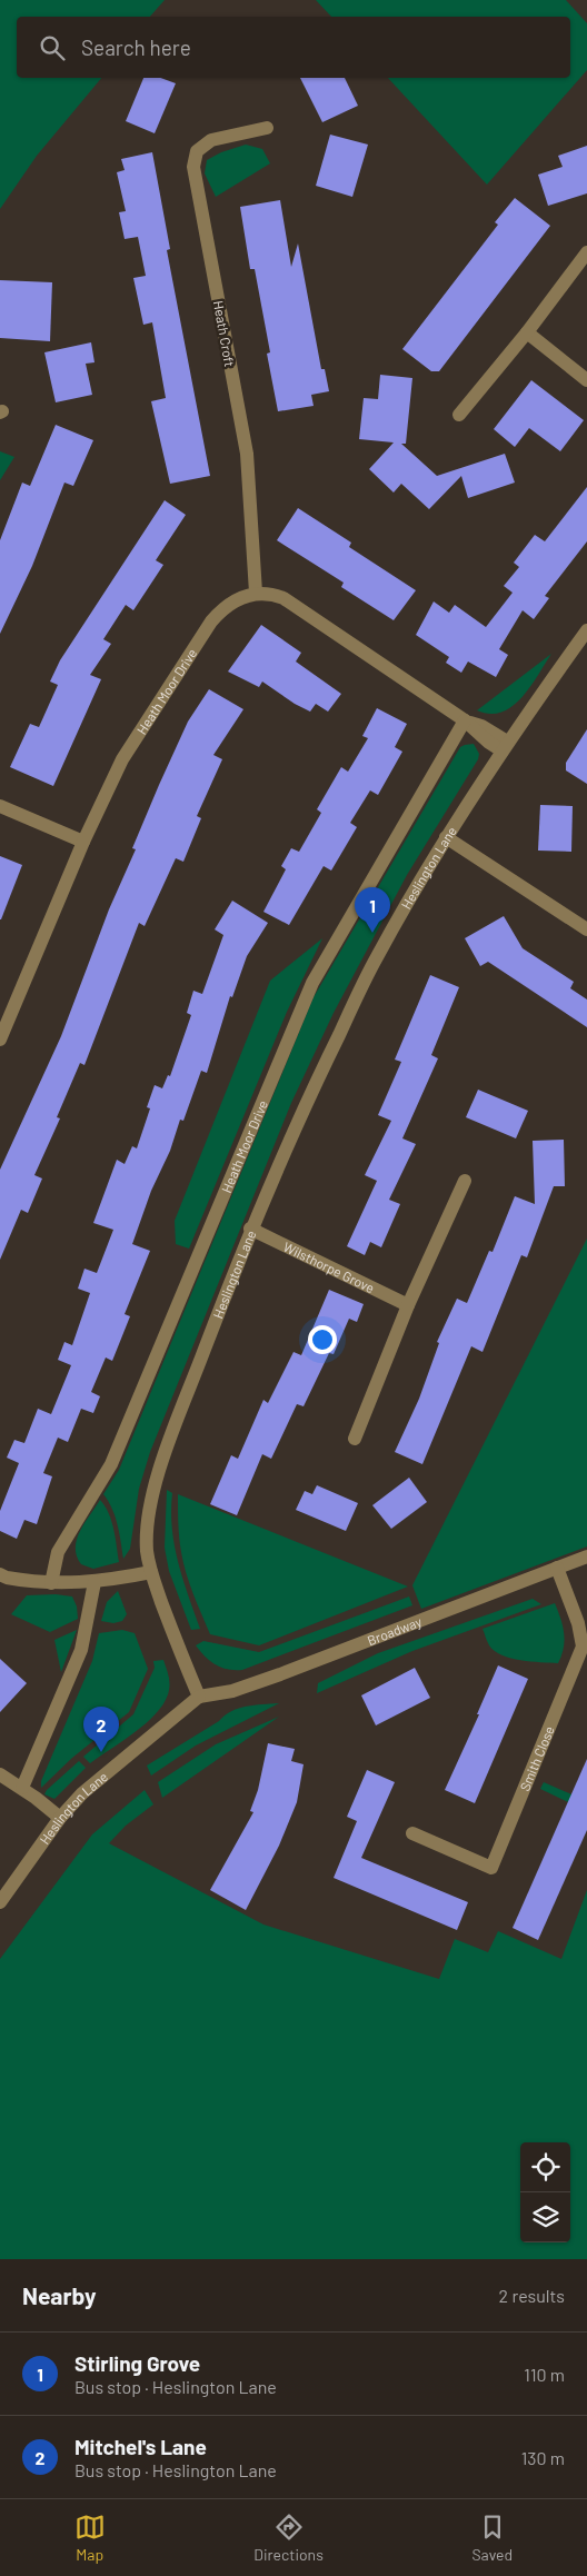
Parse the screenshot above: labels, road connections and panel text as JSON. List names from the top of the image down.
{
  "streets": {
    "street": [
      "Heath Croft",
      "Heath Moor Drive",
      "Heslington Lane",
      "Wilsthorpe Grove",
      "Broadway",
      "Smith Close"
    ]
  },
  "crossings": [
    ["Heath Croft", "Heath Moor Drive"],
    ["Heslington Lane", "Wilsthorpe Grove"],
    ["Heslington Lane", "Broadway"],
    ["Broadway", "Smith Close"]
  ],
  "page": {
    "search": "Search here",
    "pins": ["1", "2"],
    "heading": ["Nearby", "2 results"],
    "list": [
      {
        "mark": "1",
        "name": "Stirling Grove",
        "note": "Bus stop · Heslington Lane",
        "value": "110 m"
      },
      {
        "mark": "2",
        "name": "Mitchel's Lane",
        "note": "Bus stop · Heslington Lane",
        "value": "130 m"
      }
    ],
    "nav": ["Map", "Directions", "Saved"]
  }
}
